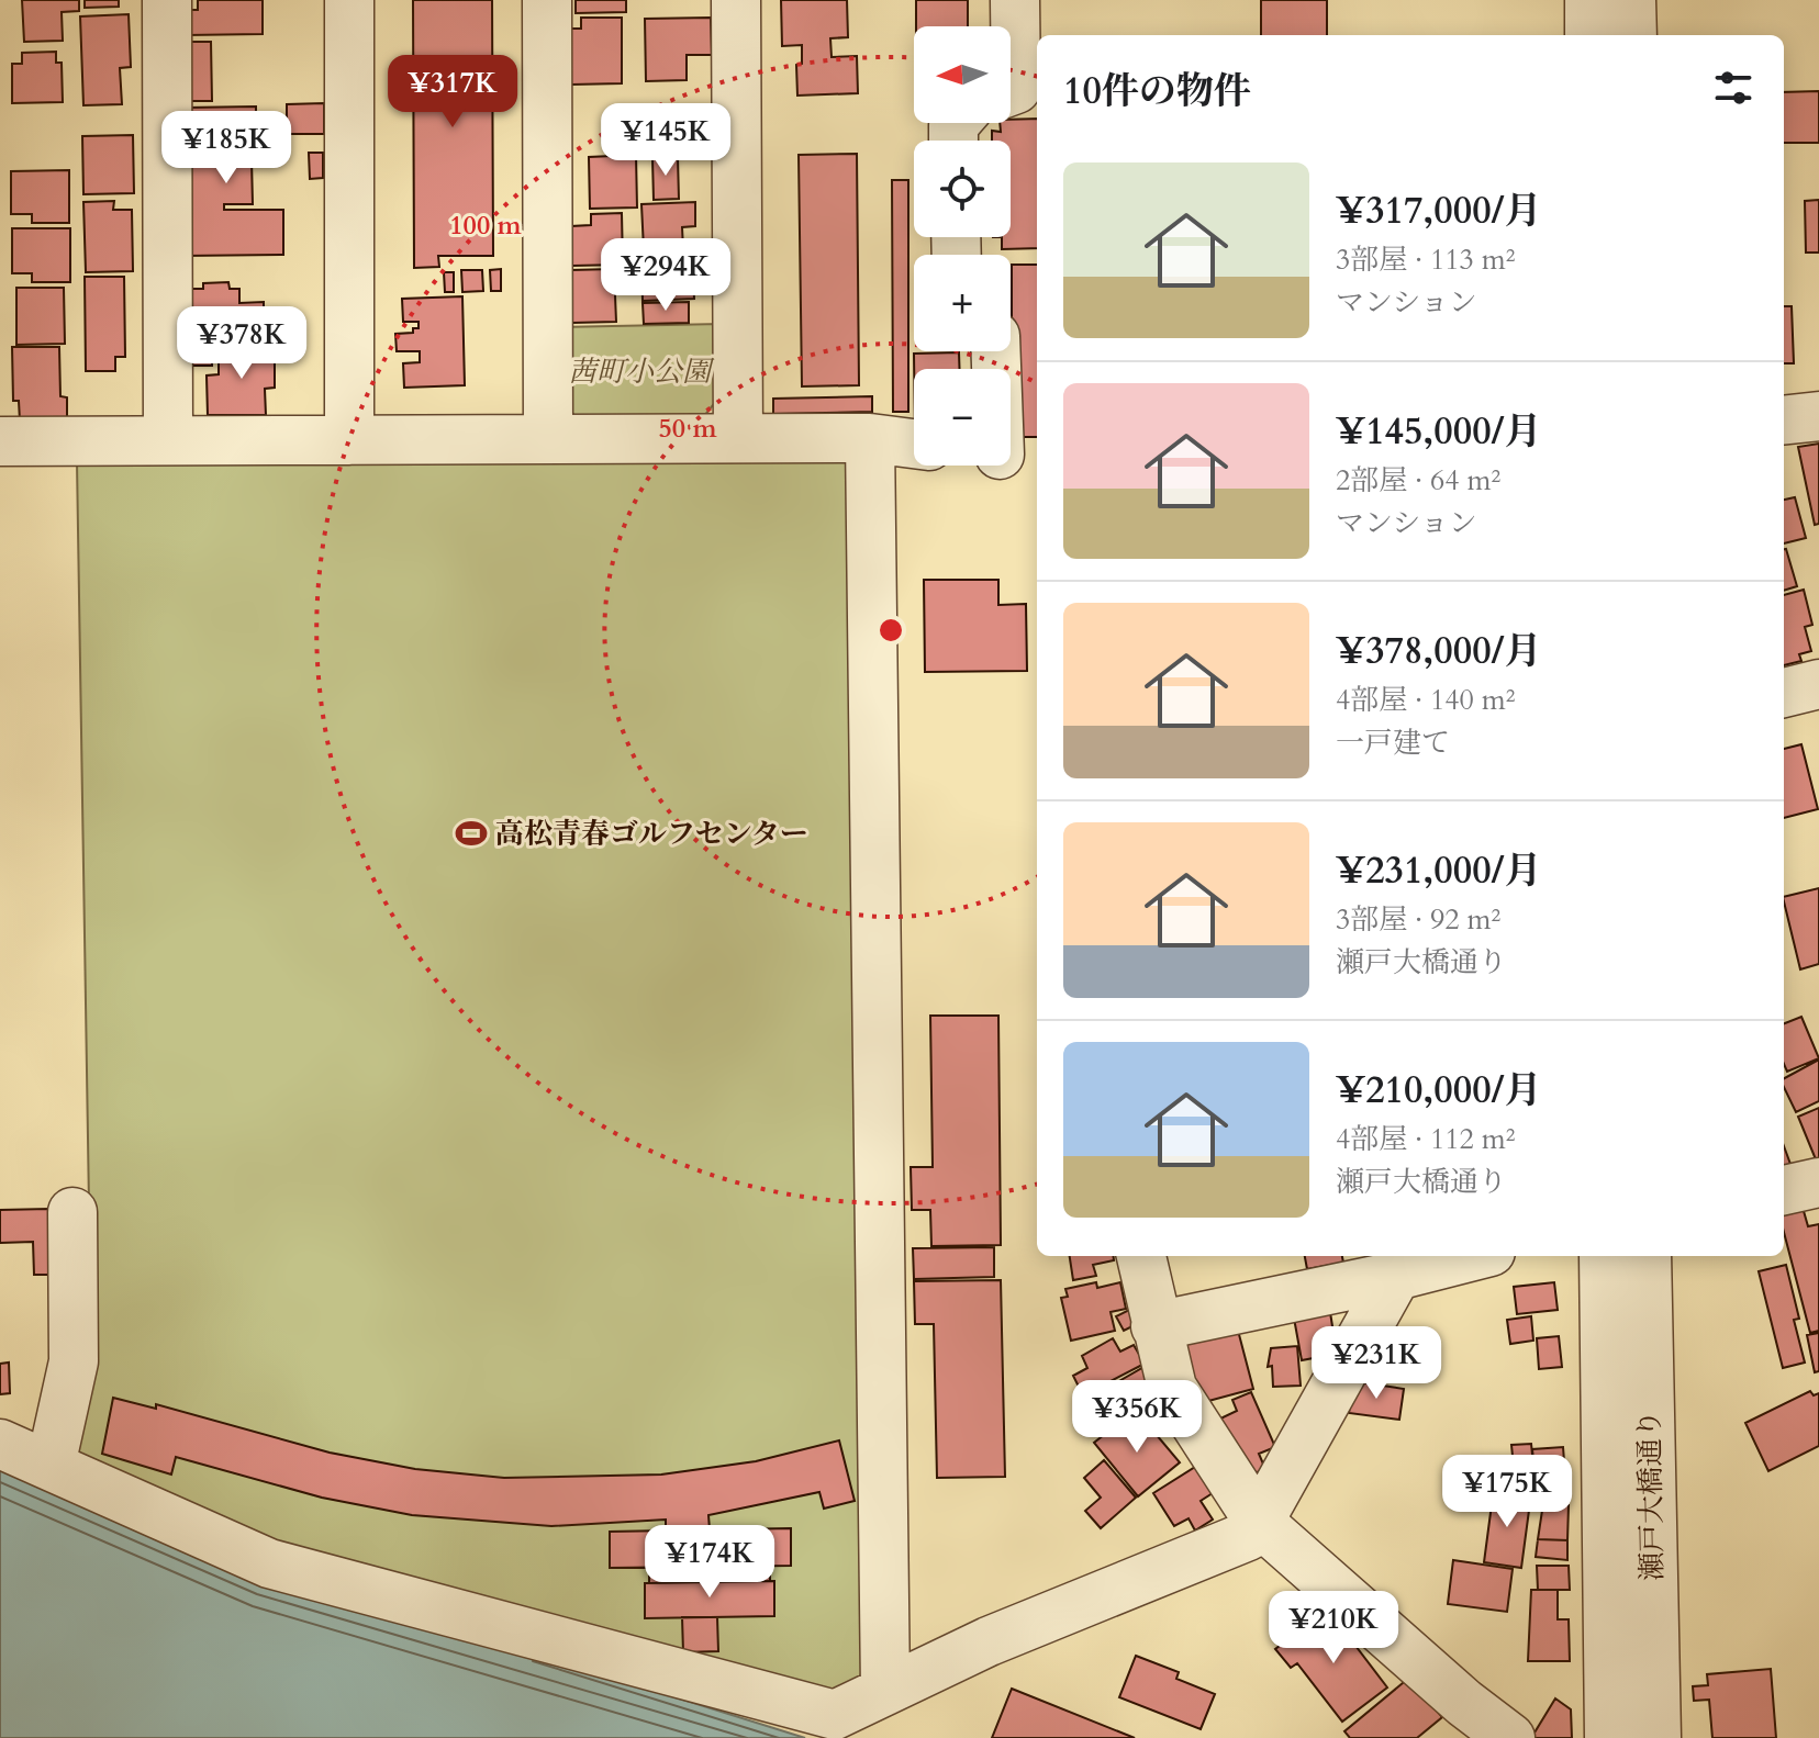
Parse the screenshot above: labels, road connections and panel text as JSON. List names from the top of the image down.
{
  "streets": {
    "street": ["瀬戸大橋通り"]
  },
  "parks": ["茜町小公園"],
  "places": {
    "sports": ["高松青春ゴルフセンター"]
  },
  "north": "left",
  "page": {
    "map_buttons": ["+", "−"],
    "heading": "10件の物件",
    "price": [
      "¥317K",
      "¥145K",
      "¥185K",
      "¥294K",
      "¥378K",
      "¥231K",
      "¥356K",
      "¥175K",
      "¥174K",
      "¥210K"
    ],
    "list": [
      {
        "name": "¥317,000/月",
        "note": "3部屋 · 113 m² · マンション"
      },
      {
        "name": "¥145,000/月",
        "note": "2部屋 · 64 m² · マンション"
      },
      {
        "name": "¥378,000/月",
        "note": "4部屋 · 140 m² · 一戸建て"
      },
      {
        "name": "¥231,000/月",
        "note": "3部屋 · 92 m² · 瀬戸大橋通り"
      },
      {
        "name": "¥210,000/月",
        "note": "4部屋 · 112 m² · 瀬戸大橋通り"
      }
    ]
  },
  "rings": ["100 m", "50 m"]
}
